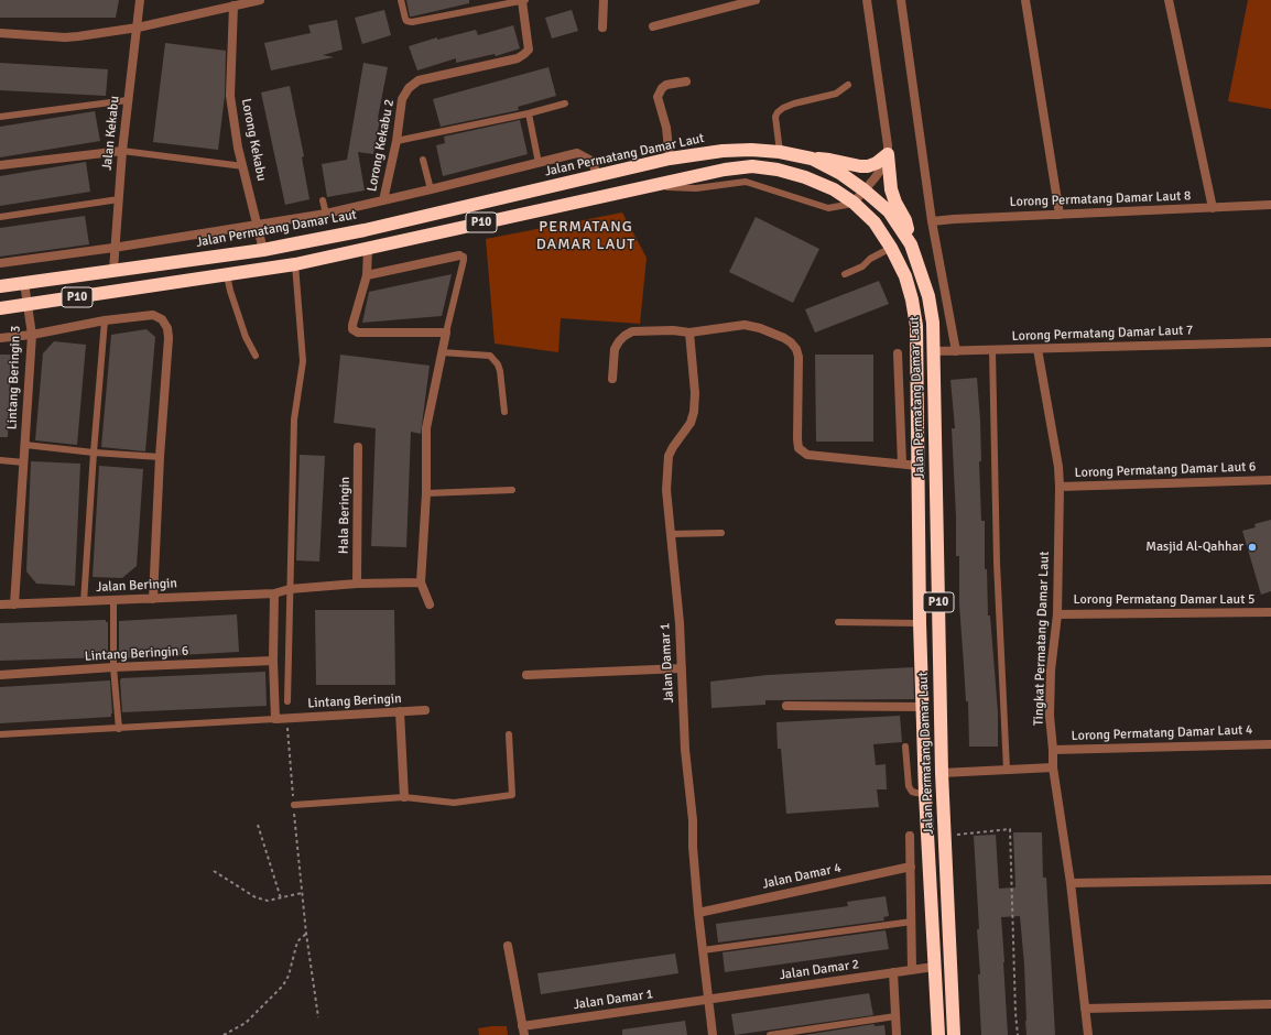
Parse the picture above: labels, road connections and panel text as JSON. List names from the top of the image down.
{
  "streets": {
    "highway": ["Jalan Permatang Damar Laut", "P10"],
    "street": [
      "Jalan Kekabu",
      "Lorong Kekabu",
      "Lorong Kekabu 2",
      "Lorong Permatang Damar Laut 8",
      "Lorong Permatang Damar Laut 7",
      "Lintang Beringin 3",
      "Lorong Permatang Damar Laut 6",
      "Hala Beringin",
      "Jalan Beringin",
      "Lorong Permatang Damar Laut 5",
      "Tingkat Permatang Damar Laut",
      "Lintang Beringin 6",
      "Jalan Damar 1",
      "Lintang Beringin",
      "Lorong Permatang Damar Laut 4",
      "Jalan Damar 4",
      "Jalan Damar 2"
    ]
  },
  "crossings": [
    ["Jalan Kekabu", "Jalan Permatang Damar Laut"],
    ["Lorong Kekabu", "Jalan Permatang Damar Laut"],
    ["Jalan Permatang Damar Laut", "Lorong Permatang Damar Laut 7"],
    ["Jalan Permatang Damar Laut", "Lintang Beringin 3"],
    ["Jalan Permatang Damar Laut", "Jalan Damar 2"],
    ["Lorong Permatang Damar Laut 7", "Tingkat Permatang Damar Laut"],
    ["Lintang Beringin 3", "Jalan Beringin"],
    ["Lorong Permatang Damar Laut 6", "Tingkat Permatang Damar Laut"],
    ["Hala Beringin", "Jalan Beringin"],
    ["Lorong Permatang Damar Laut 5", "Tingkat Permatang Damar Laut"],
    ["Tingkat Permatang Damar Laut", "Lorong Permatang Damar Laut 4"],
    ["Jalan Damar 1", "Jalan Damar 4"],
    ["Jalan Damar 1", "Jalan Damar 2"]
  ],
  "districts": ["PERMATANG DAMAR LAUT"],
  "places": ["Masjid Al-Qahhar"]
}
